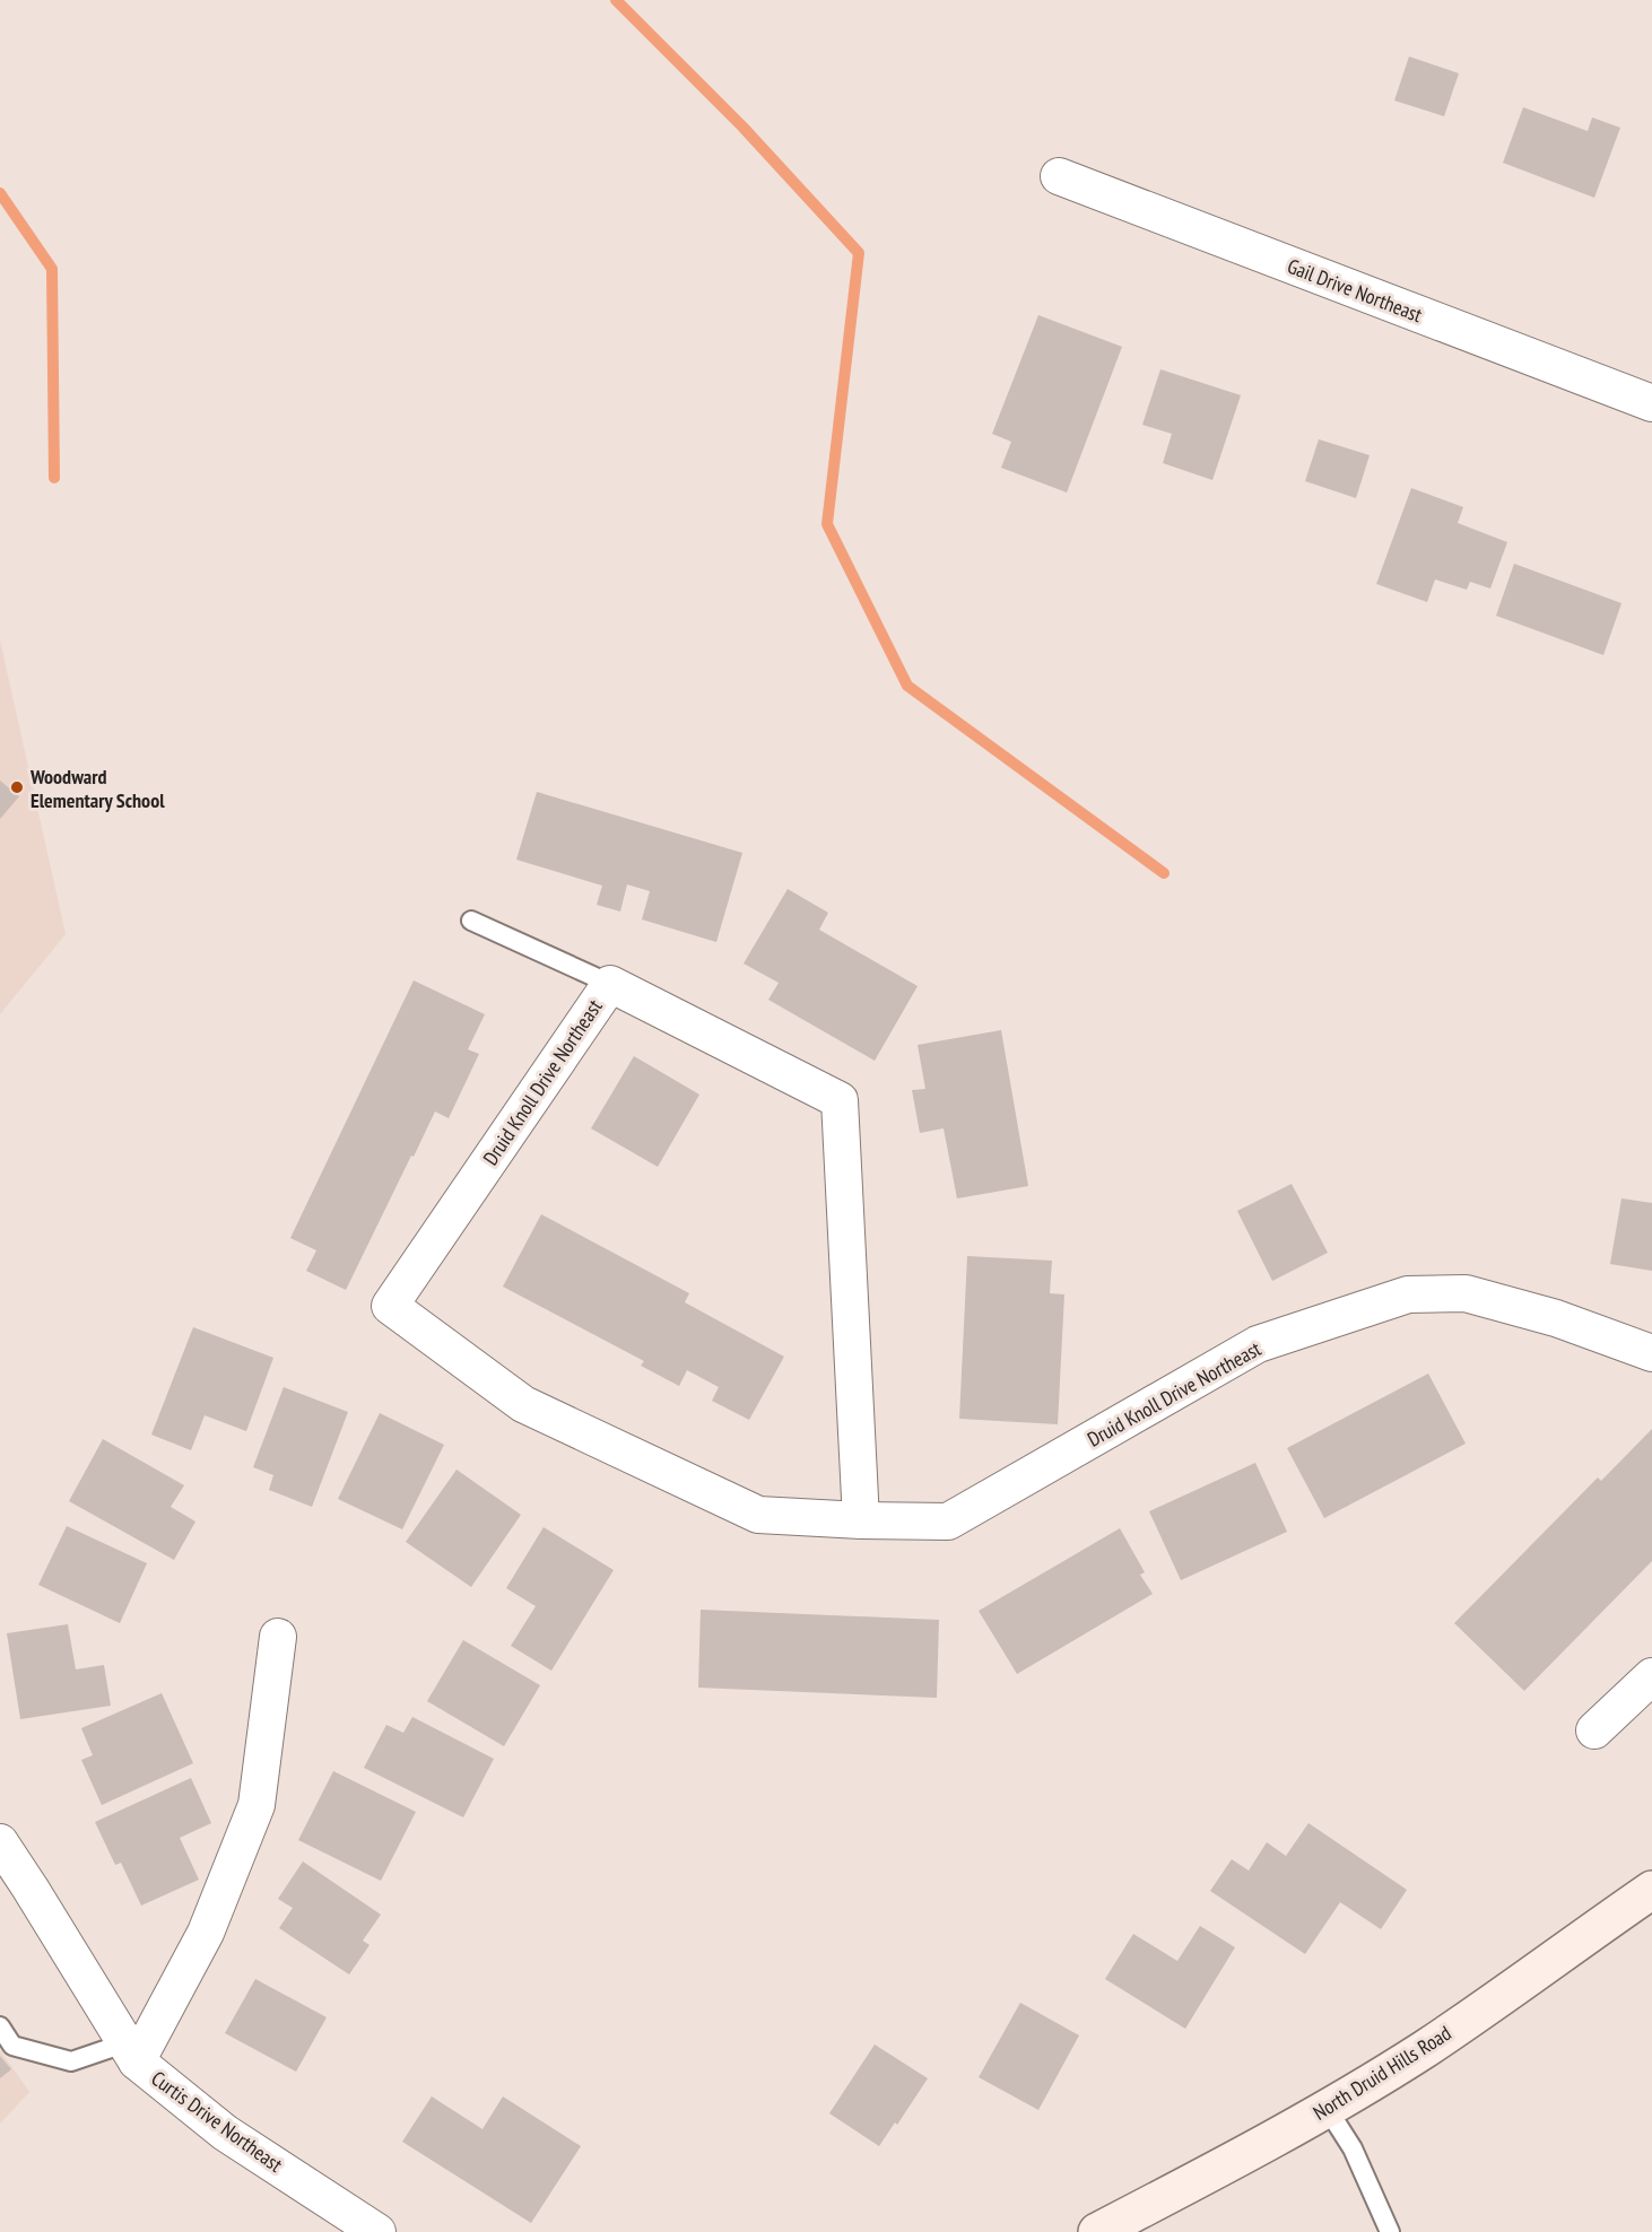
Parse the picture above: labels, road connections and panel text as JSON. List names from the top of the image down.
{
  "streets": {
    "main road": ["North Druid Hills Road"],
    "street": ["Gail Drive Northeast", "Druid Knoll Drive Northeast", "Curtis Drive Northeast"]
  },
  "places": ["Woodward Elementary School"]
}
